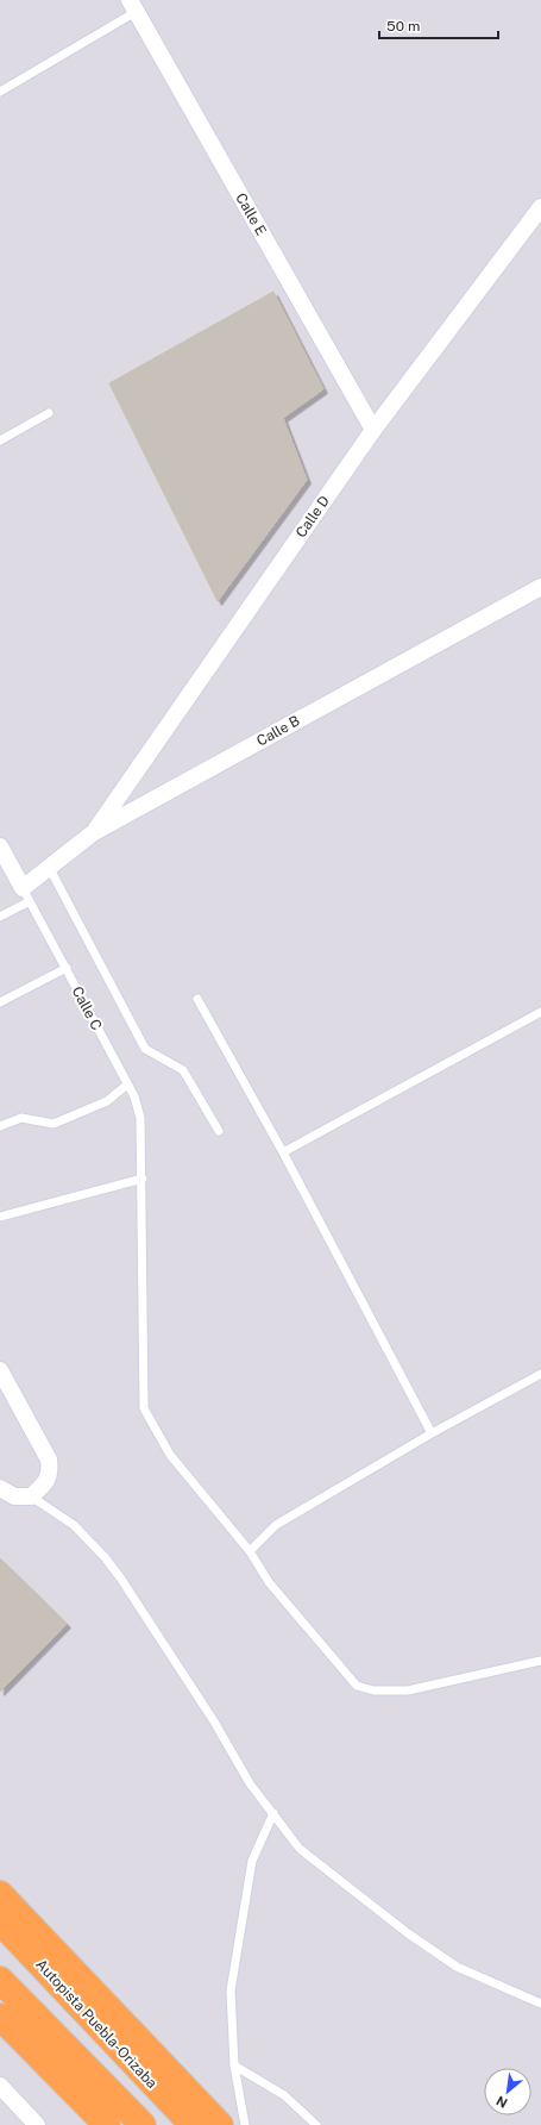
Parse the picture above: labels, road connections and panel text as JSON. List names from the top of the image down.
{
  "streets": {
    "highway": ["Autopista Puebla-Orizaba"],
    "street": [
      "Calle E",
      "Calle D",
      "Calle B",
      "Calle C"
    ]
  },
  "crossings": [
    ["Calle E", "Calle D"],
    ["Calle D", "Calle B"],
    ["Calle B", "Calle C"]
  ],
  "scale_bar": "50 m",
  "north": "bottom left"
}
